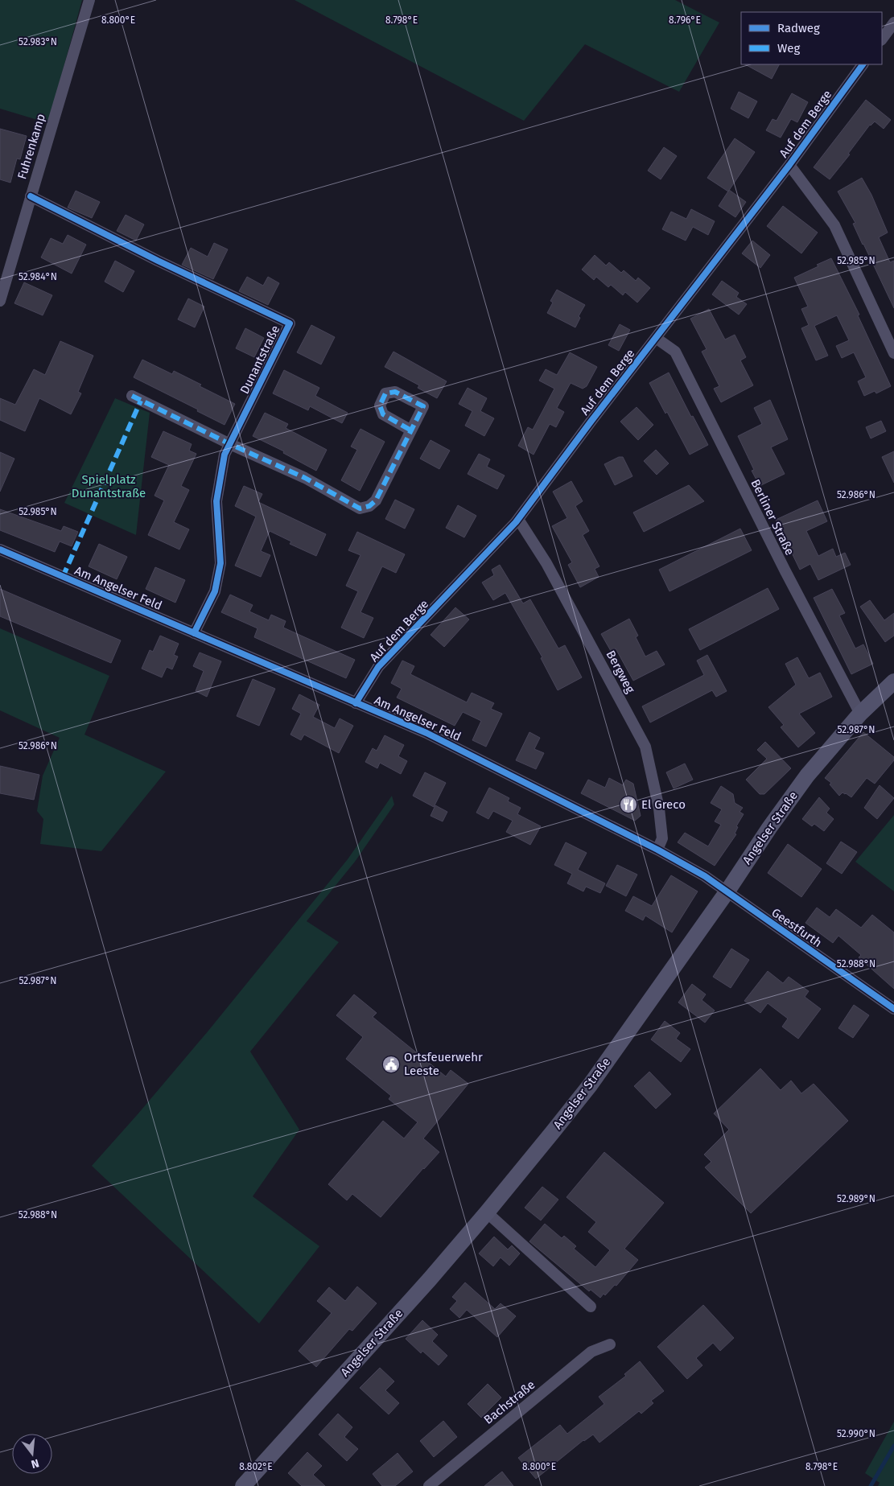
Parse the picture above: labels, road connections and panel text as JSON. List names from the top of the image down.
{
  "streets": {
    "main road": ["Angelser Straße"],
    "street": [
      "Auf dem Berge",
      "Fuhrenkamp",
      "Dunantstraße",
      "Berliner Straße",
      "Am Angelser Feld",
      "Bergweg",
      "Geestfurth",
      "Bachstraße"
    ]
  },
  "crossings": [
    ["Auf dem Berge", "Berliner Straße"],
    ["Auf dem Berge", "Am Angelser Feld"],
    ["Auf dem Berge", "Bergweg"],
    ["Fuhrenkamp", "Dunantstraße"],
    ["Dunantstraße", "Am Angelser Feld"],
    ["Berliner Straße", "Angelser Straße"],
    ["Am Angelser Feld", "Bergweg"],
    ["Am Angelser Feld", "Angelser Straße"],
    ["Am Angelser Feld", "Geestfurth"],
    ["Angelser Straße", "Geestfurth"]
  ],
  "parks": ["Spielplatz Dunantstraße"],
  "places": {
    "restaurant": ["El Greco"],
    "public building": ["Ortsfeuerwehr Leeste"]
  },
  "legend": ["Radweg", "Weg"],
  "north": "bottom",
  "coordinates": [
    "8.800°E",
    "8.798°E",
    "8.796°E",
    "52.983°N",
    "52.985°N",
    "52.984°N",
    "52.986°N",
    "52.987°N",
    "52.988°N",
    "52.989°N",
    "52.990°N",
    "8.802°E"
  ]
}
